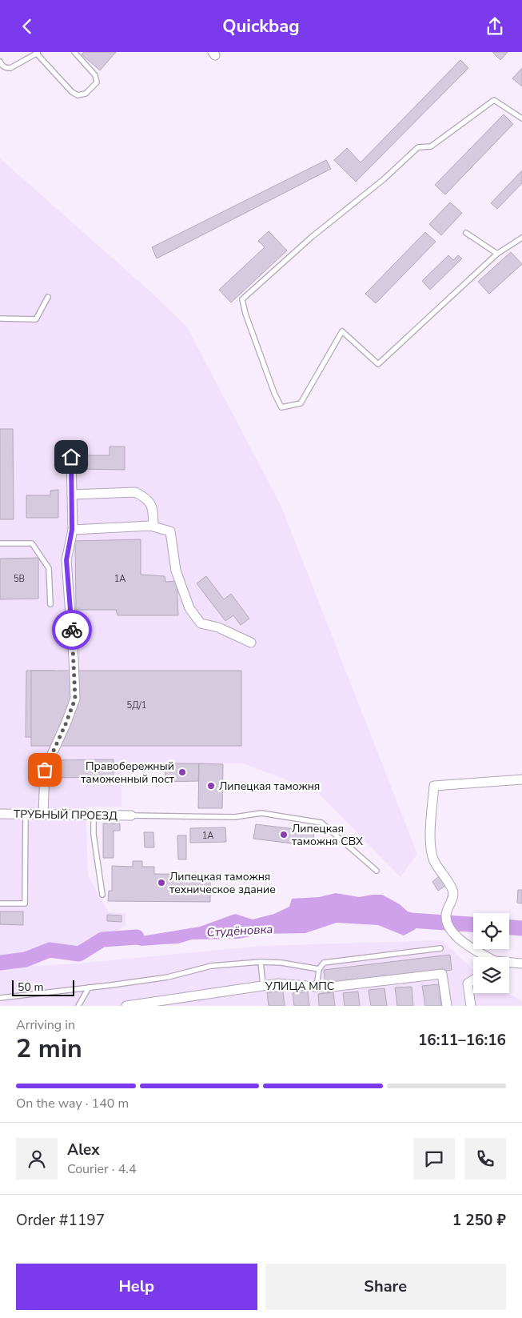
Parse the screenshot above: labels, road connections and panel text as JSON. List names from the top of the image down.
{
  "streets": {
    "street": ["ТРУБНЫЙ ПРОЕЗД", "УЛИЦА МПС"]
  },
  "water": ["Студёновка"],
  "places": [
    "Правобережный таможенный пост",
    "Липецкая таможня",
    "Липецкая таможня СВХ",
    "Липецкая таможня техническое здание"
  ],
  "house_numbers": [
    "5В",
    "1А",
    "5Д/1",
    "1А"
  ],
  "scale_bar": "50 m",
  "page": {
    "header": "Quickbag",
    "scale": "50 m",
    "heading": ["2 min", "Arriving in", "16:11–16:16"],
    "panel": [
      "Alex",
      "Courier · 4.4",
      "Order #1197",
      "1 250 ₽"
    ],
    "bar": "On the way · 140 m",
    "buttons": ["Help", "Share"]
  }
}
